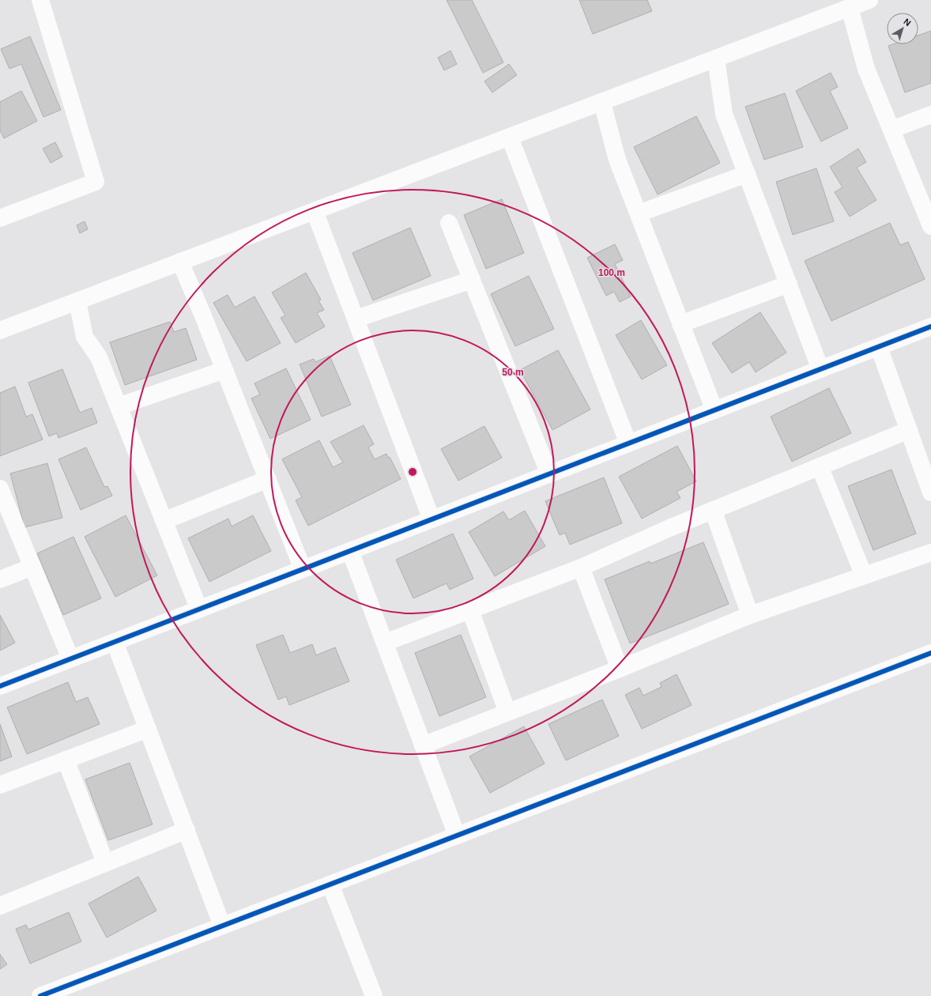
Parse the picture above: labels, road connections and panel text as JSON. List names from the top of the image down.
{
  "north": "top right",
  "rings": ["100 m", "50 m"]
}
